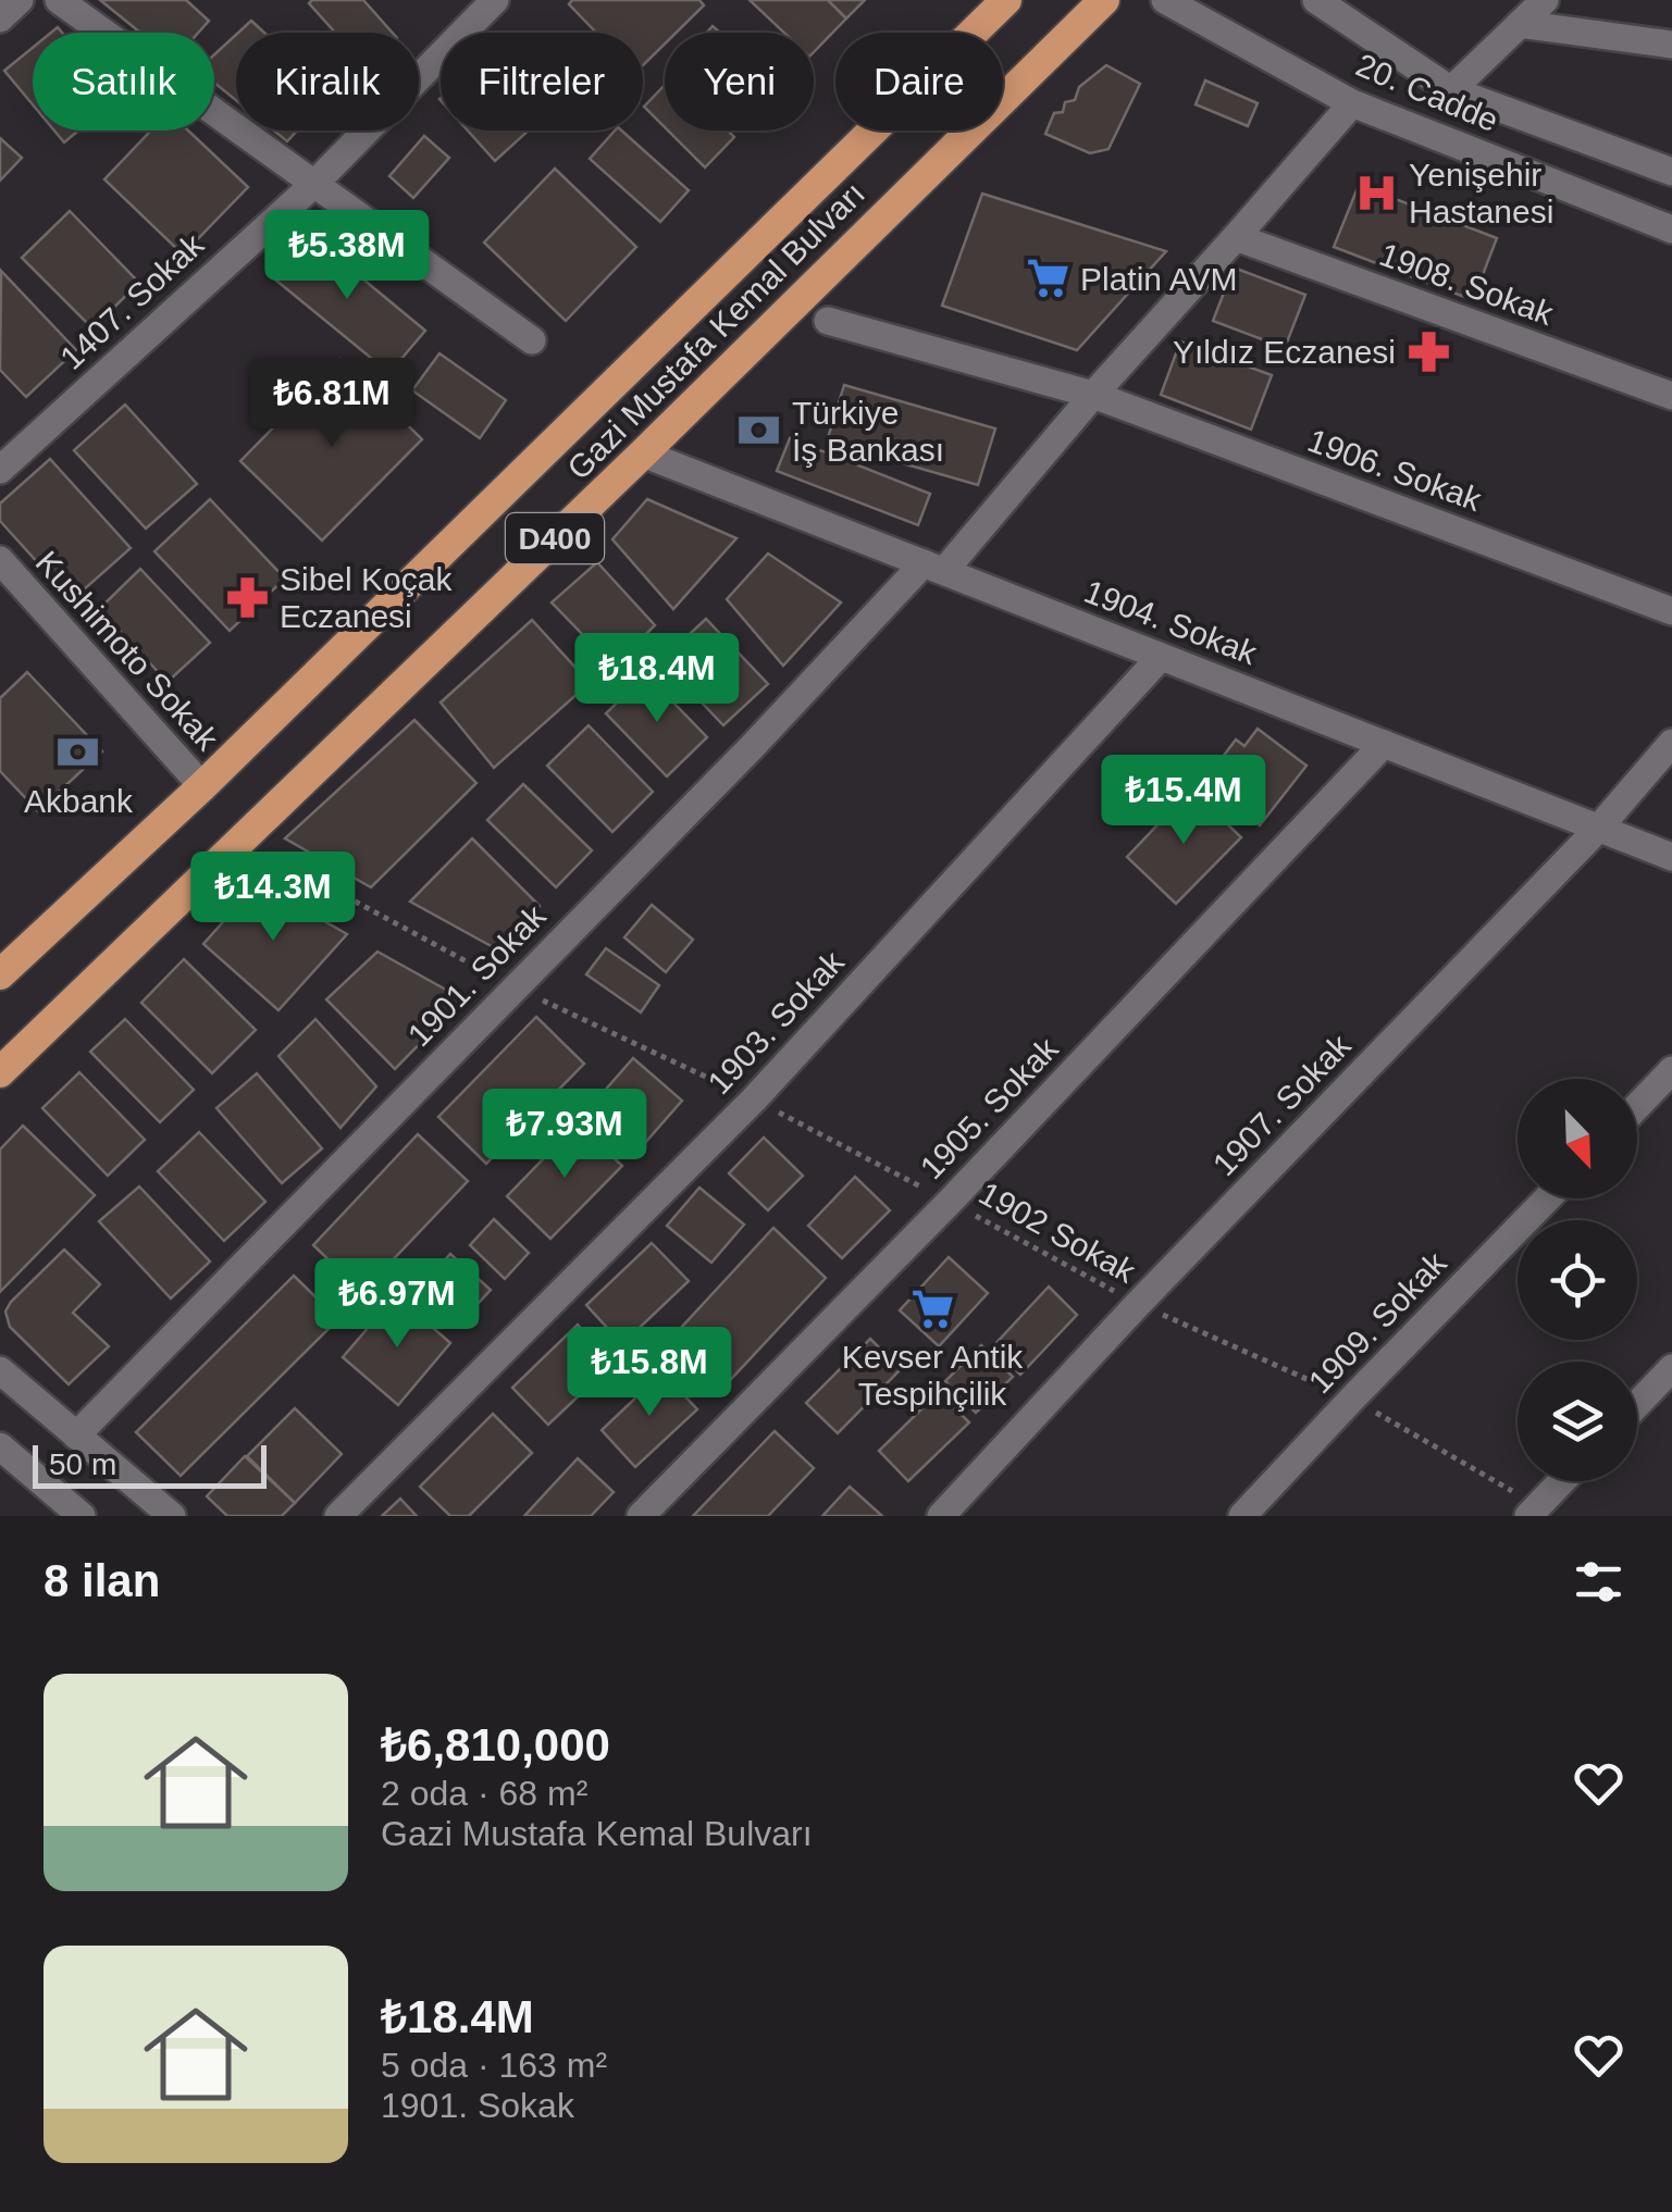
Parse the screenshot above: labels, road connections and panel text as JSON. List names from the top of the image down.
{
  "streets": {
    "highway": ["Gazi Mustafa Kemal Bulvarı", "D400"],
    "street": [
      "20. Cadde",
      "1908. Sokak",
      "1407. Sokak",
      "1906. Sokak",
      "1904. Sokak",
      "Kushimoto Sokak",
      "1901. Sokak",
      "1903. Sokak",
      "1907. Sokak",
      "1905. Sokak",
      "1909. Sokak"
    ],
    "path": ["1902 Sokak"]
  },
  "crossings": [
    ["20. Cadde", "1901. Sokak"],
    ["1908. Sokak", "1901. Sokak"],
    ["Gazi Mustafa Kemal Bulvarı", "1904. Sokak"],
    ["Gazi Mustafa Kemal Bulvarı", "Kushimoto Sokak"],
    ["Gazi Mustafa Kemal Bulvarı", "1902 Sokak"],
    ["1906. Sokak", "1901. Sokak"],
    ["1904. Sokak", "1901. Sokak"],
    ["1904. Sokak", "1903. Sokak"],
    ["1904. Sokak", "1907. Sokak"],
    ["1904. Sokak", "1905. Sokak"],
    ["1901. Sokak", "1902 Sokak"],
    ["1903. Sokak", "1902 Sokak"],
    ["1907. Sokak", "1902 Sokak"],
    ["1905. Sokak", "1902 Sokak"],
    ["1902 Sokak", "1909. Sokak"]
  ],
  "places": {
    "hospital": ["Yenişehir Hastanesi"],
    "supermarket": ["Platin AVM", "Kevser Antik Tespihçilik"],
    "pharmacy": ["Yıldız Eczanesi", "Sibel Koçak Eczanesi"],
    "bank": ["Türkiye İş Bankası", "Akbank"]
  },
  "scale_bar": "50 m",
  "north": "bottom right",
  "page": {
    "chip": [
      "Satılık",
      "Kiralık",
      "Filtreler",
      "Yeni",
      "Daire"
    ],
    "price": [
      "₺5.38M",
      "₺6.81M",
      "₺18.4M",
      "₺15.4M",
      "₺14.3M",
      "₺7.93M",
      "₺6.97M",
      "₺15.8M"
    ],
    "scale": "50 m",
    "heading": "8 ilan",
    "list": [
      {
        "name": "₺6,810,000",
        "note": "2 oda · 68 m² · Gazi Mustafa Kemal Bulvarı"
      },
      {
        "name": "₺18.4M",
        "note": "5 oda · 163 m² · 1901. Sokak"
      }
    ]
  }
}
